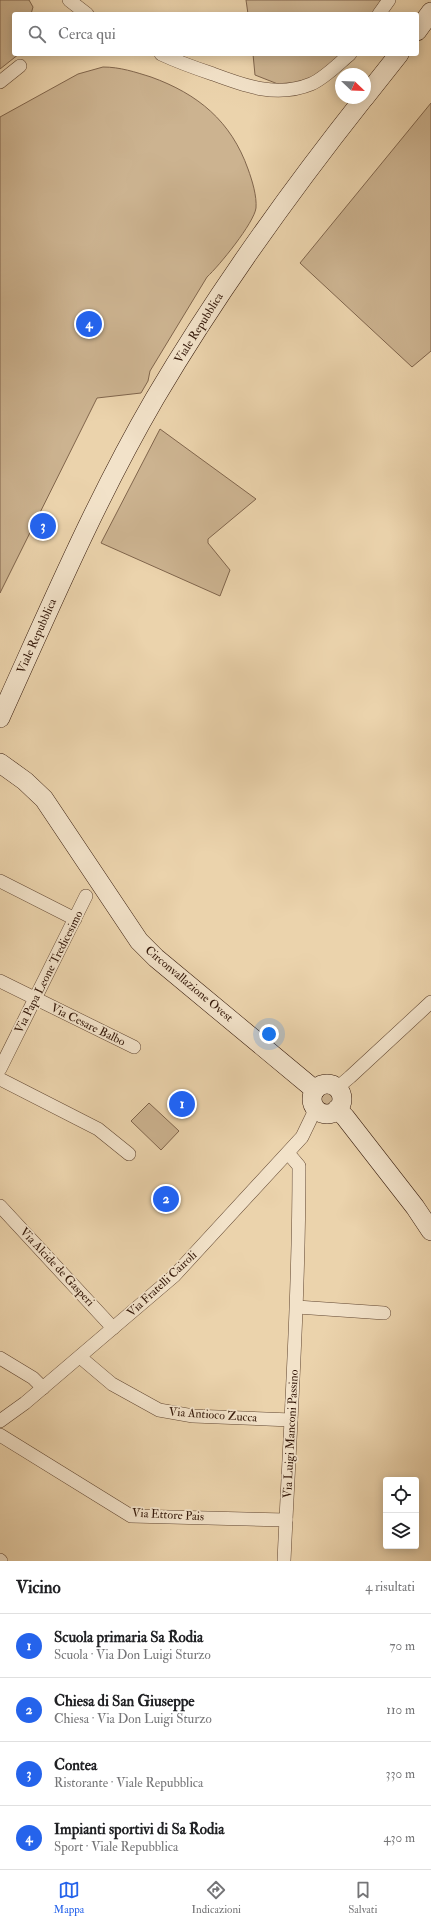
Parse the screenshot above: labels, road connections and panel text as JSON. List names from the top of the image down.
{
  "streets": {
    "street": [
      "Viale Repubblica",
      "Via Papa Leone Tredicesimo",
      "Circonvallazione Ovest",
      "Via Cesare Balbo",
      "Via Alcide de Gasperi",
      "Via Fratelli Cairoli",
      "Via Antioco Zucca",
      "Via Luigi Manconi Passino",
      "Via Ettore Pais"
    ]
  },
  "crossings": [
    ["Via Papa Leone Tredicesimo", "Via Cesare Balbo"],
    ["Circonvallazione Ovest", "Via Fratelli Cairoli"],
    ["Via Alcide de Gasperi", "Via Fratelli Cairoli"],
    ["Via Fratelli Cairoli", "Via Antioco Zucca"],
    ["Via Fratelli Cairoli", "Via Luigi Manconi Passino"],
    ["Via Antioco Zucca", "Via Luigi Manconi Passino"],
    ["Via Luigi Manconi Passino", "Via Ettore Pais"]
  ],
  "north": "bottom right",
  "page": {
    "search": "Cerca qui",
    "pins": [
      "4",
      "3",
      "1",
      "2"
    ],
    "heading": ["Vicino", "4 risultati"],
    "list": [
      {
        "mark": "1",
        "name": "Scuola primaria Sa Rodia",
        "note": "Scuola · Via Don Luigi Sturzo",
        "value": "70 m"
      },
      {
        "mark": "2",
        "name": "Chiesa di San Giuseppe",
        "note": "Chiesa · Via Don Luigi Sturzo",
        "value": "110 m"
      },
      {
        "mark": "3",
        "name": "Contea",
        "note": "Ristorante · Viale Repubblica",
        "value": "330 m"
      },
      {
        "mark": "4",
        "name": "Impianti sportivi di Sa Rodia",
        "note": "Sport · Viale Repubblica",
        "value": "430 m"
      }
    ],
    "nav": ["Mappa", "Indicazioni", "Salvati"]
  }
}
